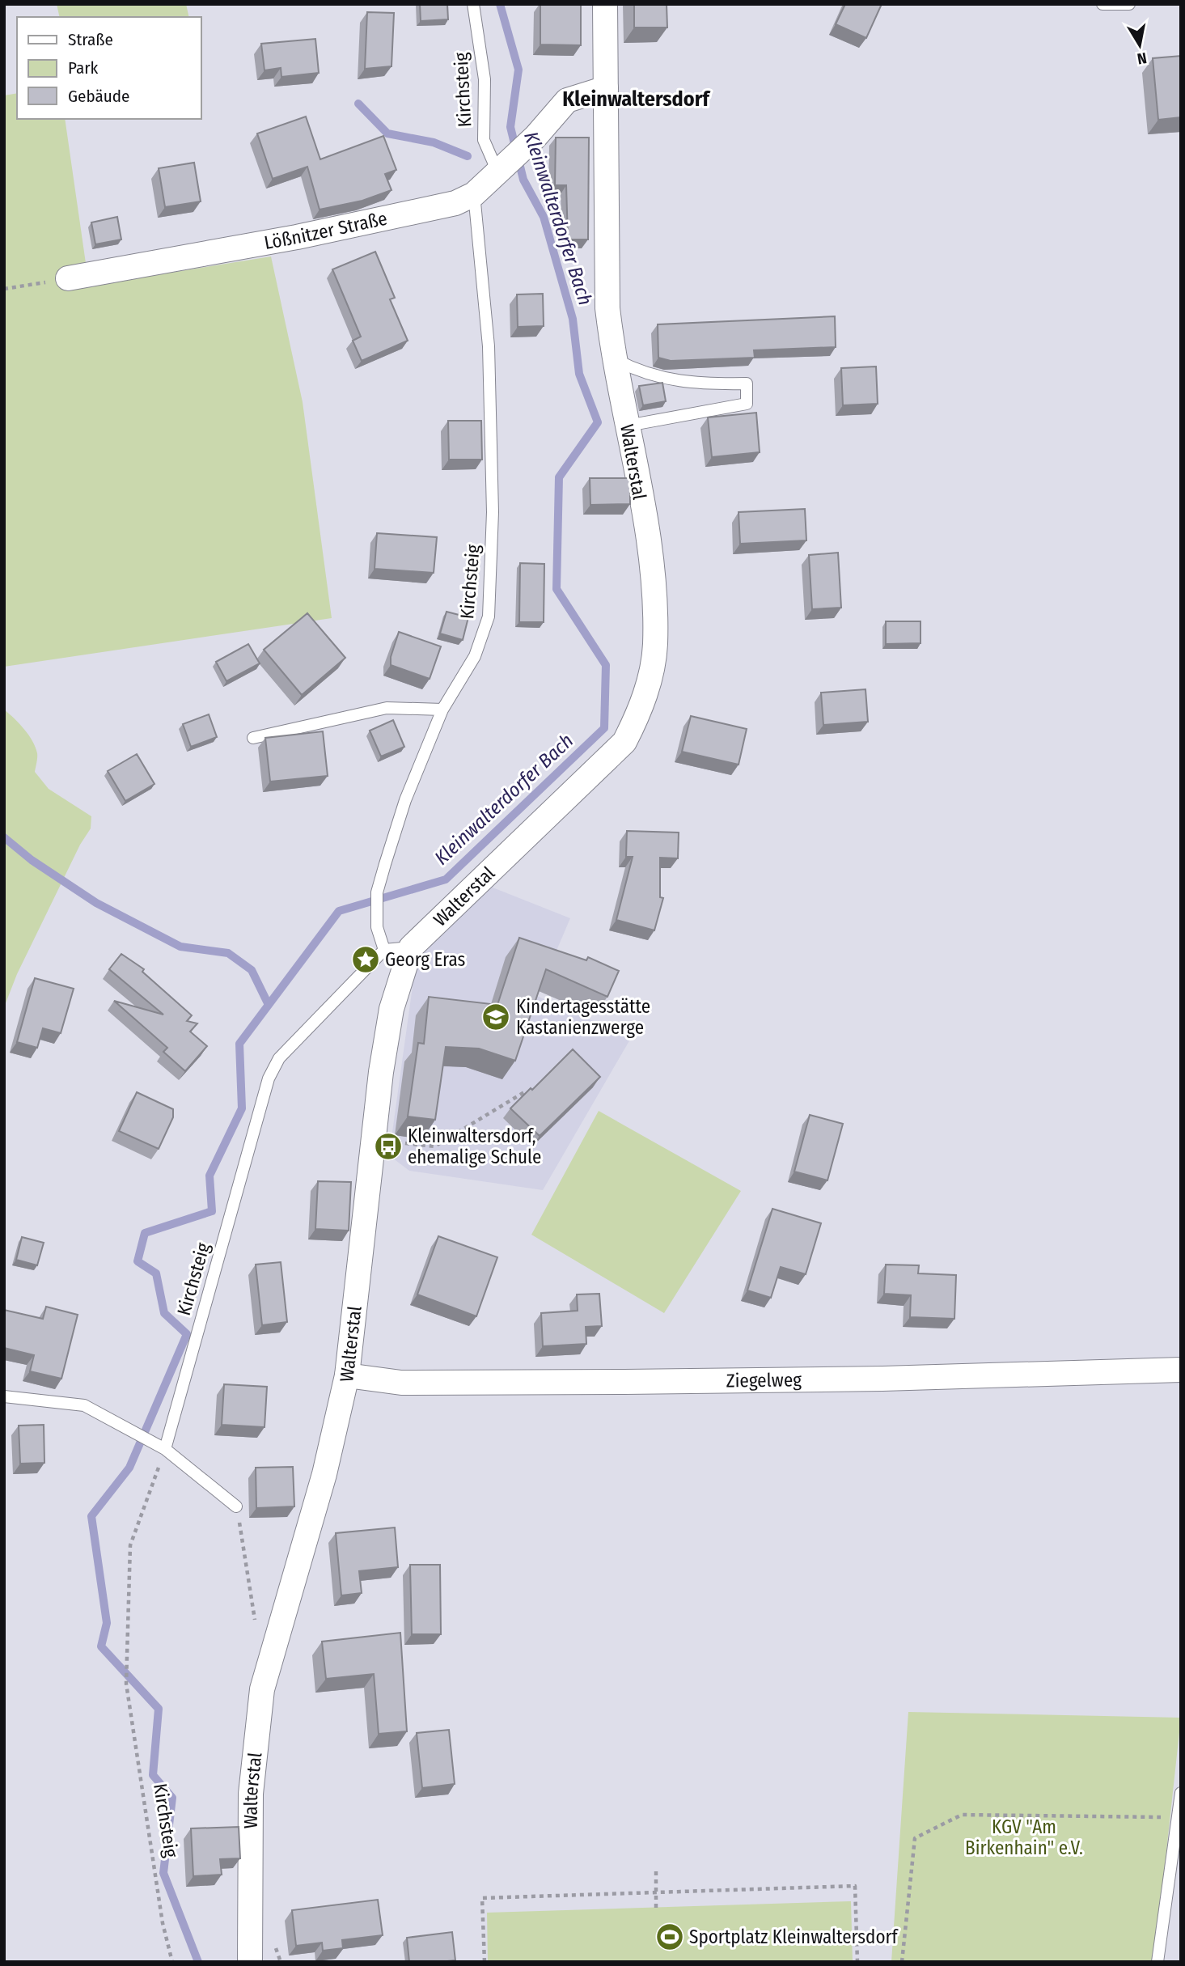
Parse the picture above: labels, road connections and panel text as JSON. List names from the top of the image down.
{
  "streets": {
    "street": ["Lößnitzer Straße", "Walterstal", "Ziegelweg"],
    "lane": ["Kirchsteig"]
  },
  "crossings": [
    ["Kirchsteig", "Lößnitzer Straße"],
    ["Lößnitzer Straße", "Walterstal"],
    ["Walterstal", "Ziegelweg"]
  ],
  "districts": ["Kleinwaltersdorf"],
  "water": ["Kleinwalterdorfer Bach"],
  "parks": ["KGV \"Am Birkenhain\" e.V."],
  "places": {
    "place": ["Georg Eras"],
    "school or university": ["Kindertagesstätte Kastanienzwerge"],
    "bus stop": ["Kleinwaltersdorf, ehemalige Schule"],
    "sports": ["Sportplatz Kleinwaltersdorf"]
  },
  "legend": ["Straße", "Park", "Gebäude"],
  "north": "bottom"
}
